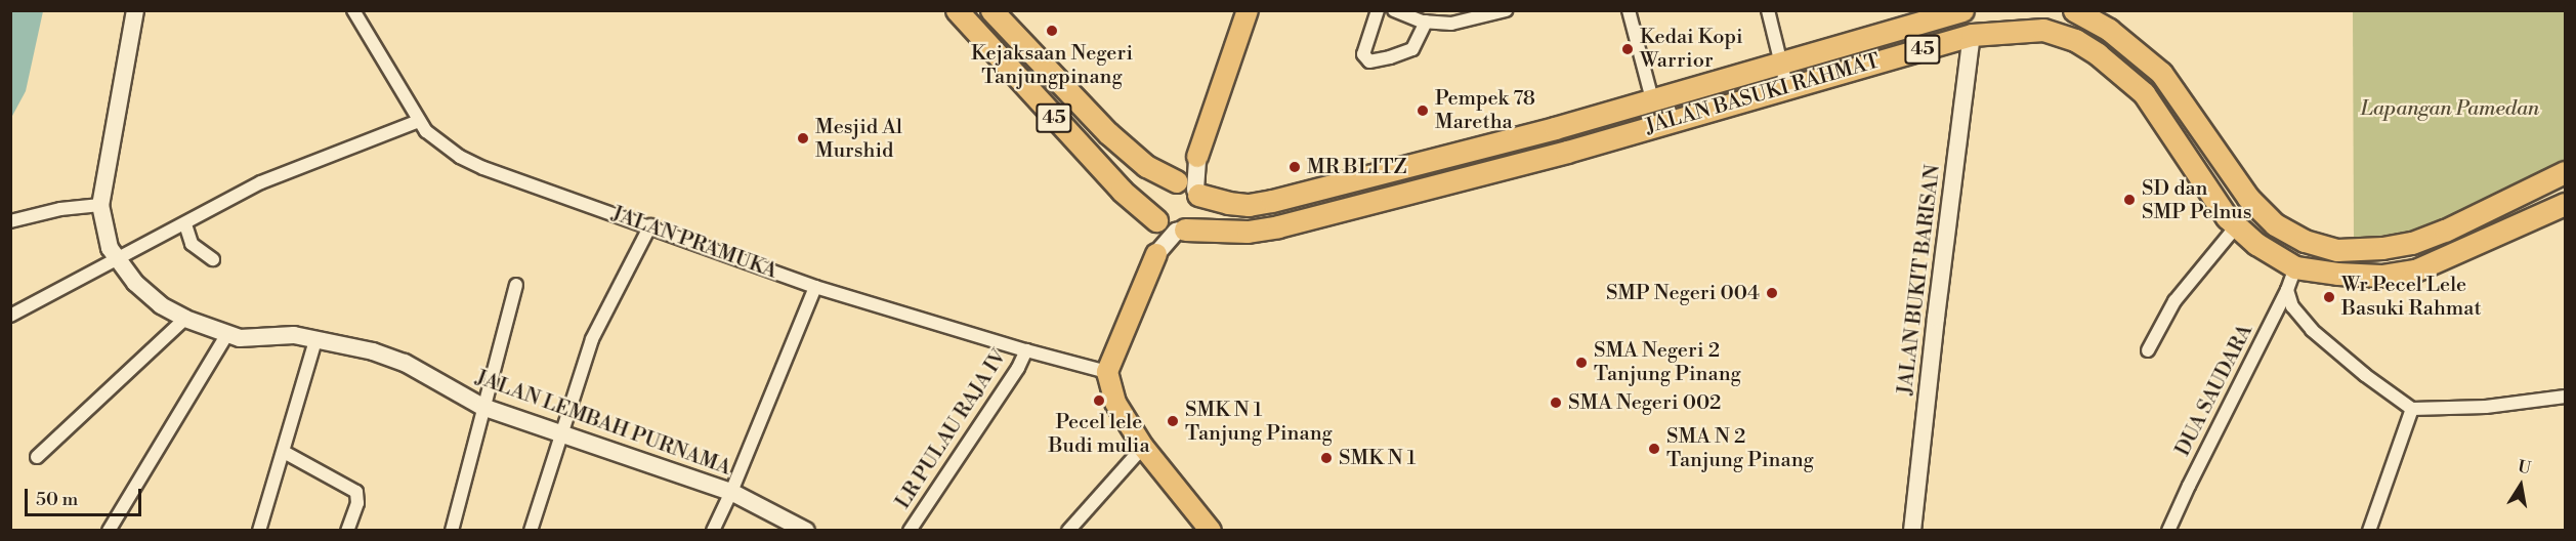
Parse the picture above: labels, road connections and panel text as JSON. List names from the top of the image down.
{
  "streets": {
    "highway": ["45", "JALAN BASUKI RAHMAT"],
    "street": [
      "JALAN PRAMUKA",
      "JALAN BUKIT BARISAN",
      "DUA SAUDARA",
      "JALAN LEMBAH PURNAMA",
      "LR PULAU RAJA IV"
    ]
  },
  "crossings": [
    ["45", "JALAN BASUKI RAHMAT"],
    ["JALAN BASUKI RAHMAT", "JALAN BUKIT BARISAN"],
    ["JALAN BASUKI RAHMAT", "DUA SAUDARA"],
    ["JALAN PRAMUKA", "LR PULAU RAJA IV"]
  ],
  "parks": ["Lapangan Pamedan"],
  "places": [
    "Kejaksaan Negeri Tanjungpinang",
    "Kedai Kopi Warrior",
    "Pempek 78 Maretha",
    "Mesjid Al Murshid",
    "MR BLITZ",
    "SD dan SMP Pelnus",
    "SMP Negeri 004",
    "Wr Pecel Lele Basuki Rahmat",
    "SMA Negeri 2 Tanjung Pinang",
    "Pecel lele Budi mulia",
    "SMA Negeri 002",
    "SMK N 1 Tanjung Pinang",
    "SMA N 2 Tanjung Pinang",
    "SMK N 1"
  ],
  "scale_bar": "50 m",
  "north": "top"
}
